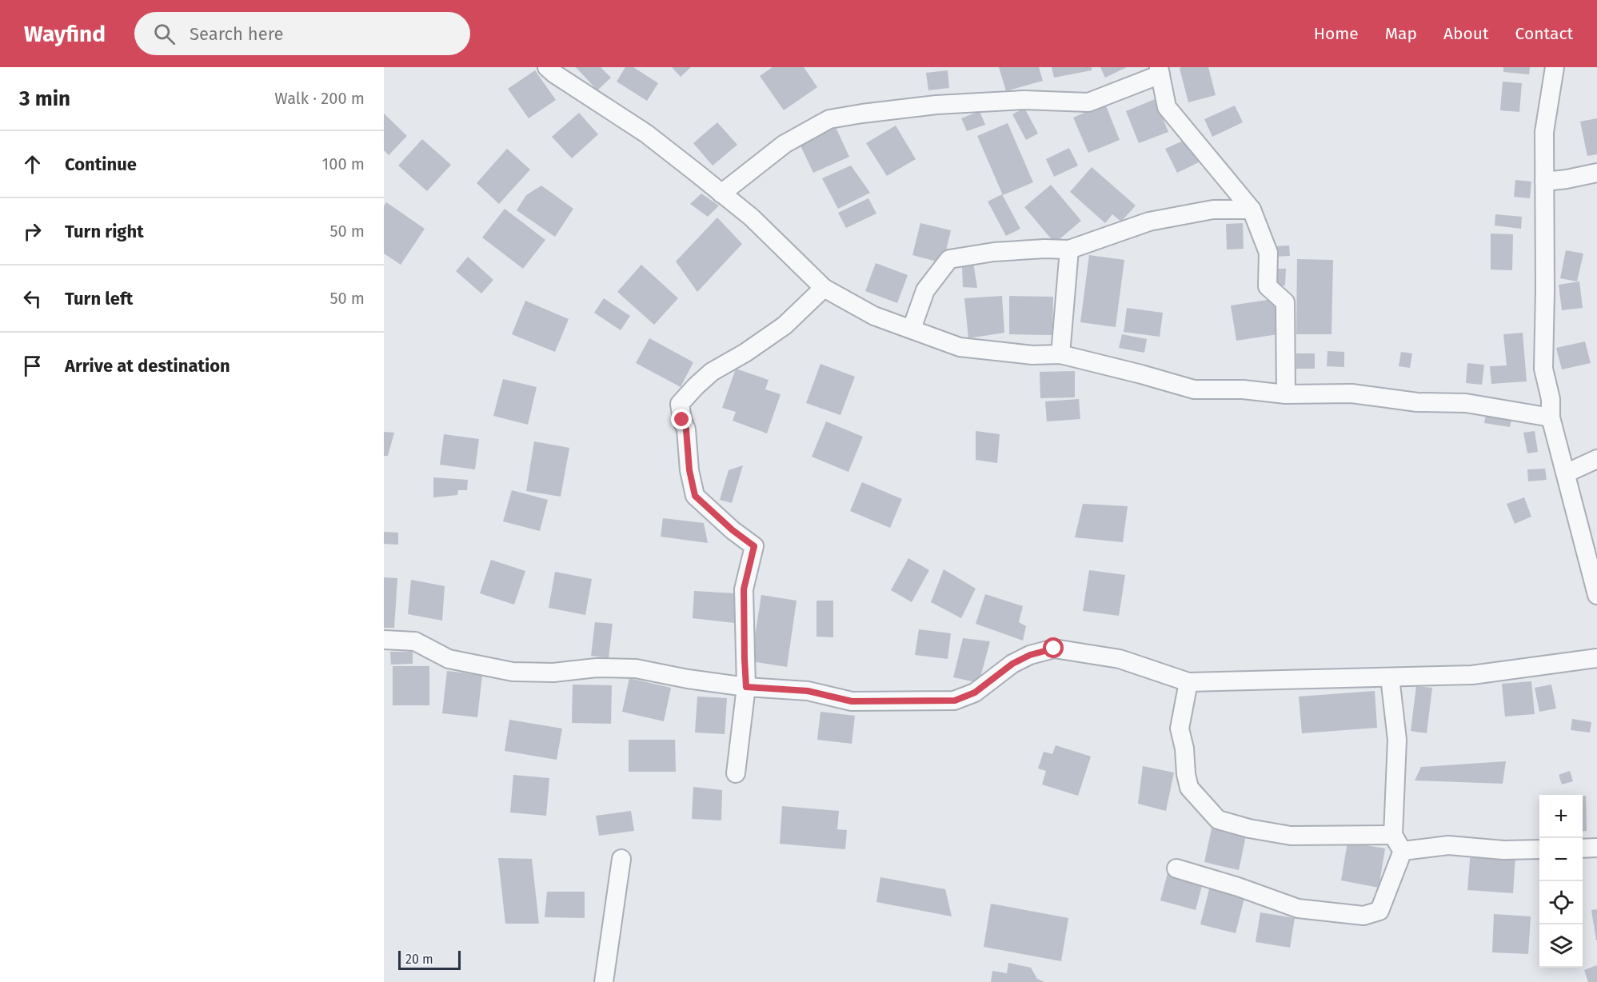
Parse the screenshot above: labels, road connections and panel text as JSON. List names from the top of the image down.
{
  "scale_bar": "20 m",
  "page": {
    "header": "Wayfind",
    "search": "Search here",
    "nav": [
      "Home",
      "Map",
      "About",
      "Contact"
    ],
    "heading": ["3 min", "Walk · 200 m"],
    "list": [
      ["Continue", "100 m"],
      ["Turn right", "50 m"],
      ["Turn left", "50 m"],
      "Arrive at destination"
    ],
    "map_buttons": ["+", "−"],
    "scale": "20 m"
  }
}
